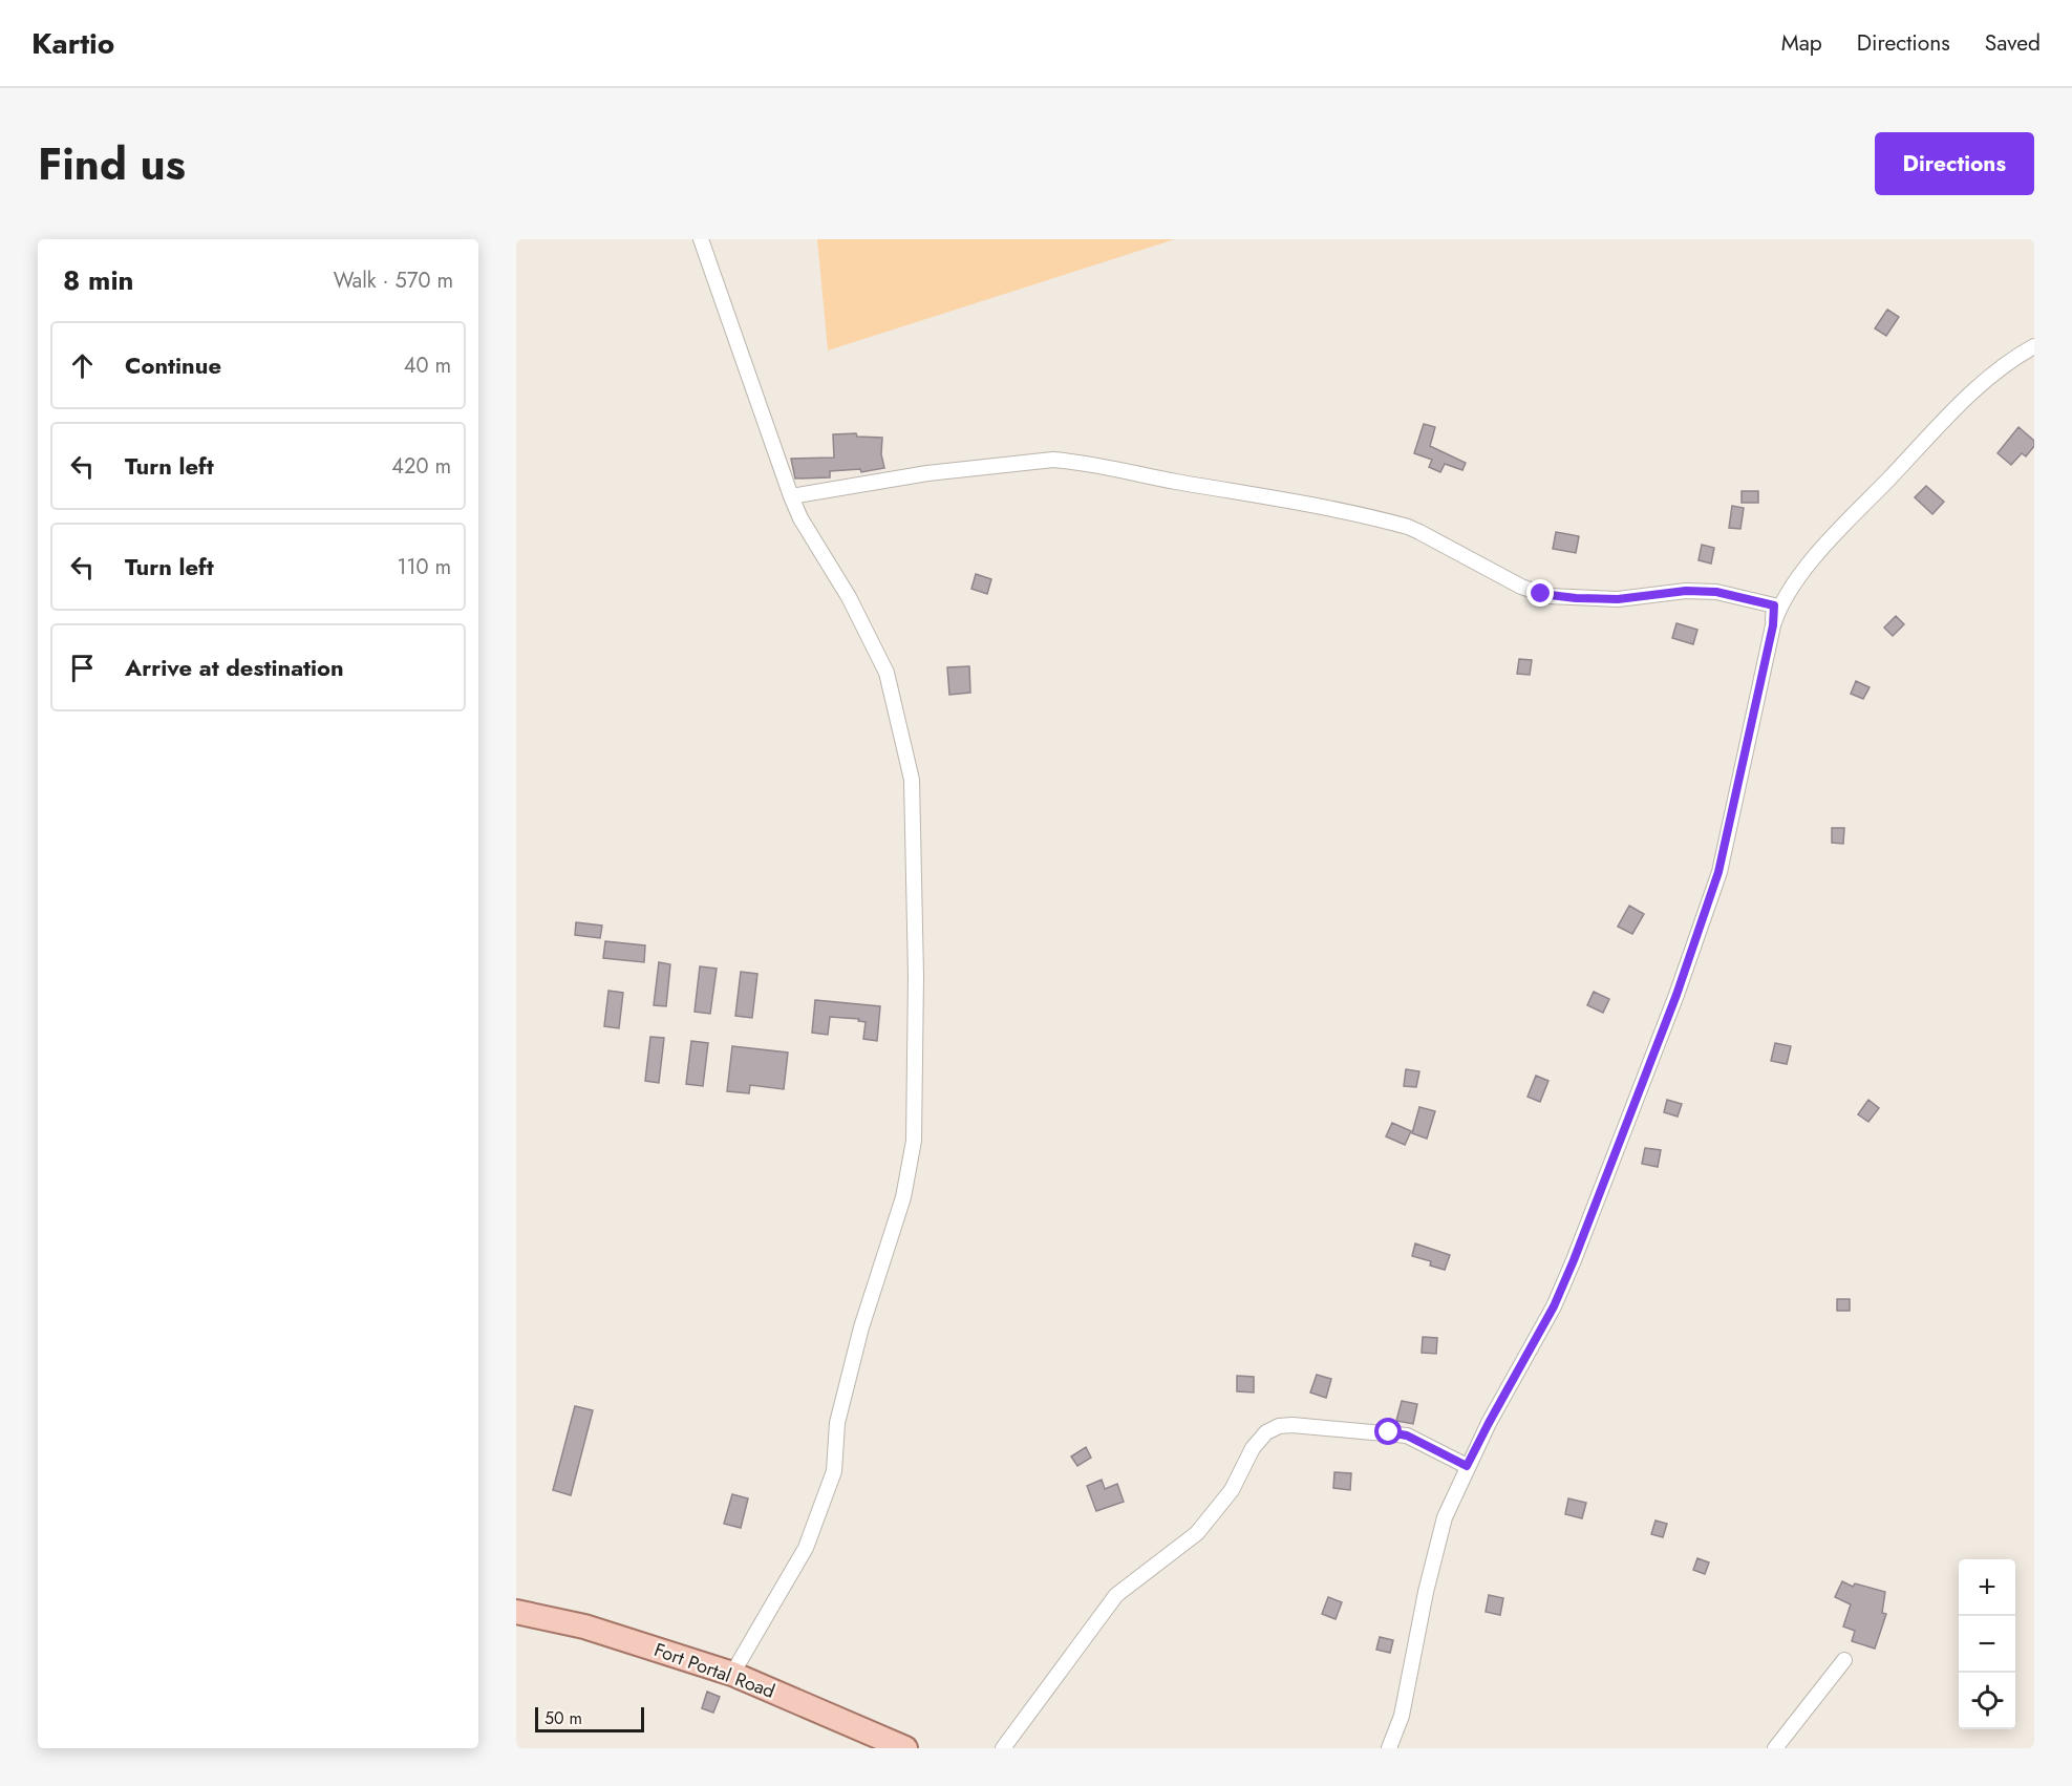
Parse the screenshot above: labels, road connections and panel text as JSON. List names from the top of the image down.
{
  "streets": {
    "main road": ["Fort Portal Road"]
  },
  "scale_bar": "50 m",
  "page": {
    "header": "Kartio",
    "nav": ["Map", "Directions", "Saved"],
    "title": "Find us",
    "buttons": "Directions",
    "heading": ["8 min", "Walk · 570 m"],
    "list": [
      ["Continue", "40 m"],
      ["Turn left", "420 m"],
      ["Turn left", "110 m"],
      "Arrive at destination"
    ],
    "map_buttons": ["+", "−"],
    "scale": "50 m"
  }
}
